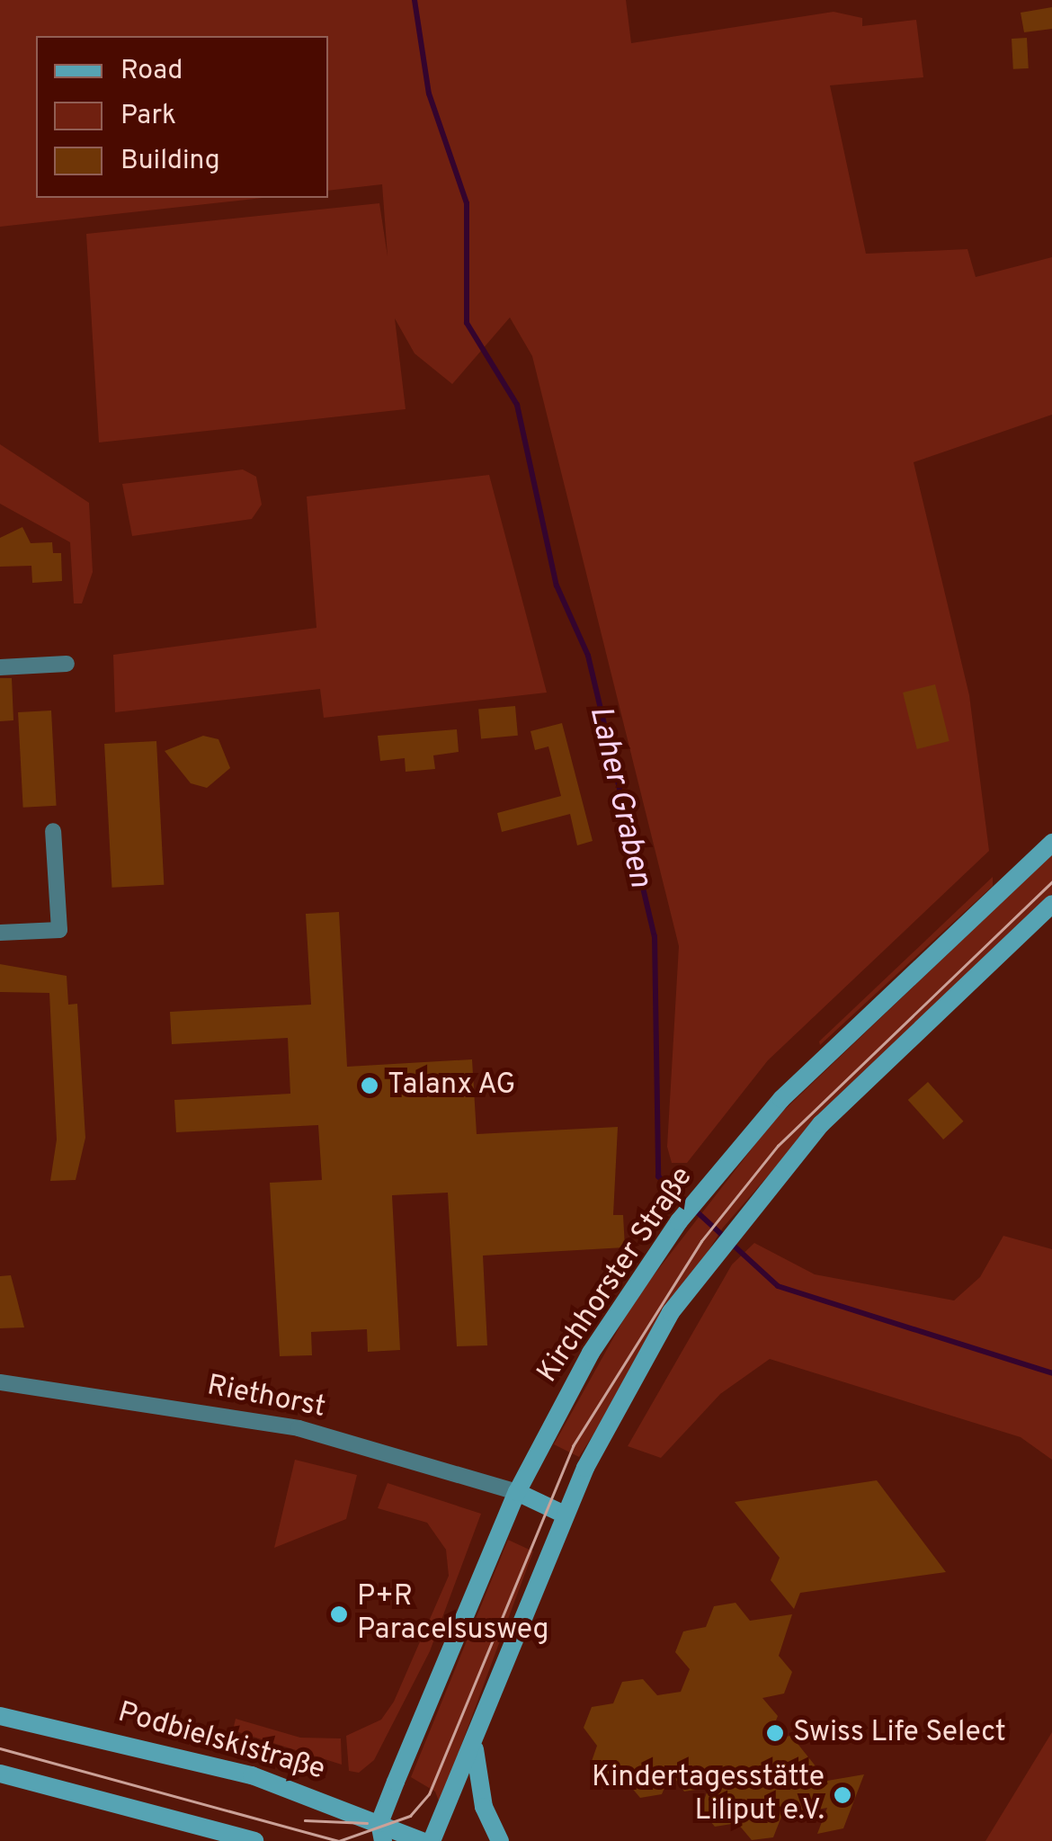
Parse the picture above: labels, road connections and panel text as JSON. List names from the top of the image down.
{
  "streets": {
    "main road": ["Kirchhorster Straße", "Podbielskistraße"],
    "street": ["Riethorst"]
  },
  "crossings": [
    ["Kirchhorster Straße", "Riethorst"],
    ["Kirchhorster Straße", "Podbielskistraße"]
  ],
  "water": ["Laher Graben"],
  "places": [
    "Talanx AG",
    "P+R Paracelsusweg",
    "Swiss Life Select",
    "Kindertagesstätte Liliput e.V."
  ],
  "legend": ["Road", "Park", "Building"]
}
